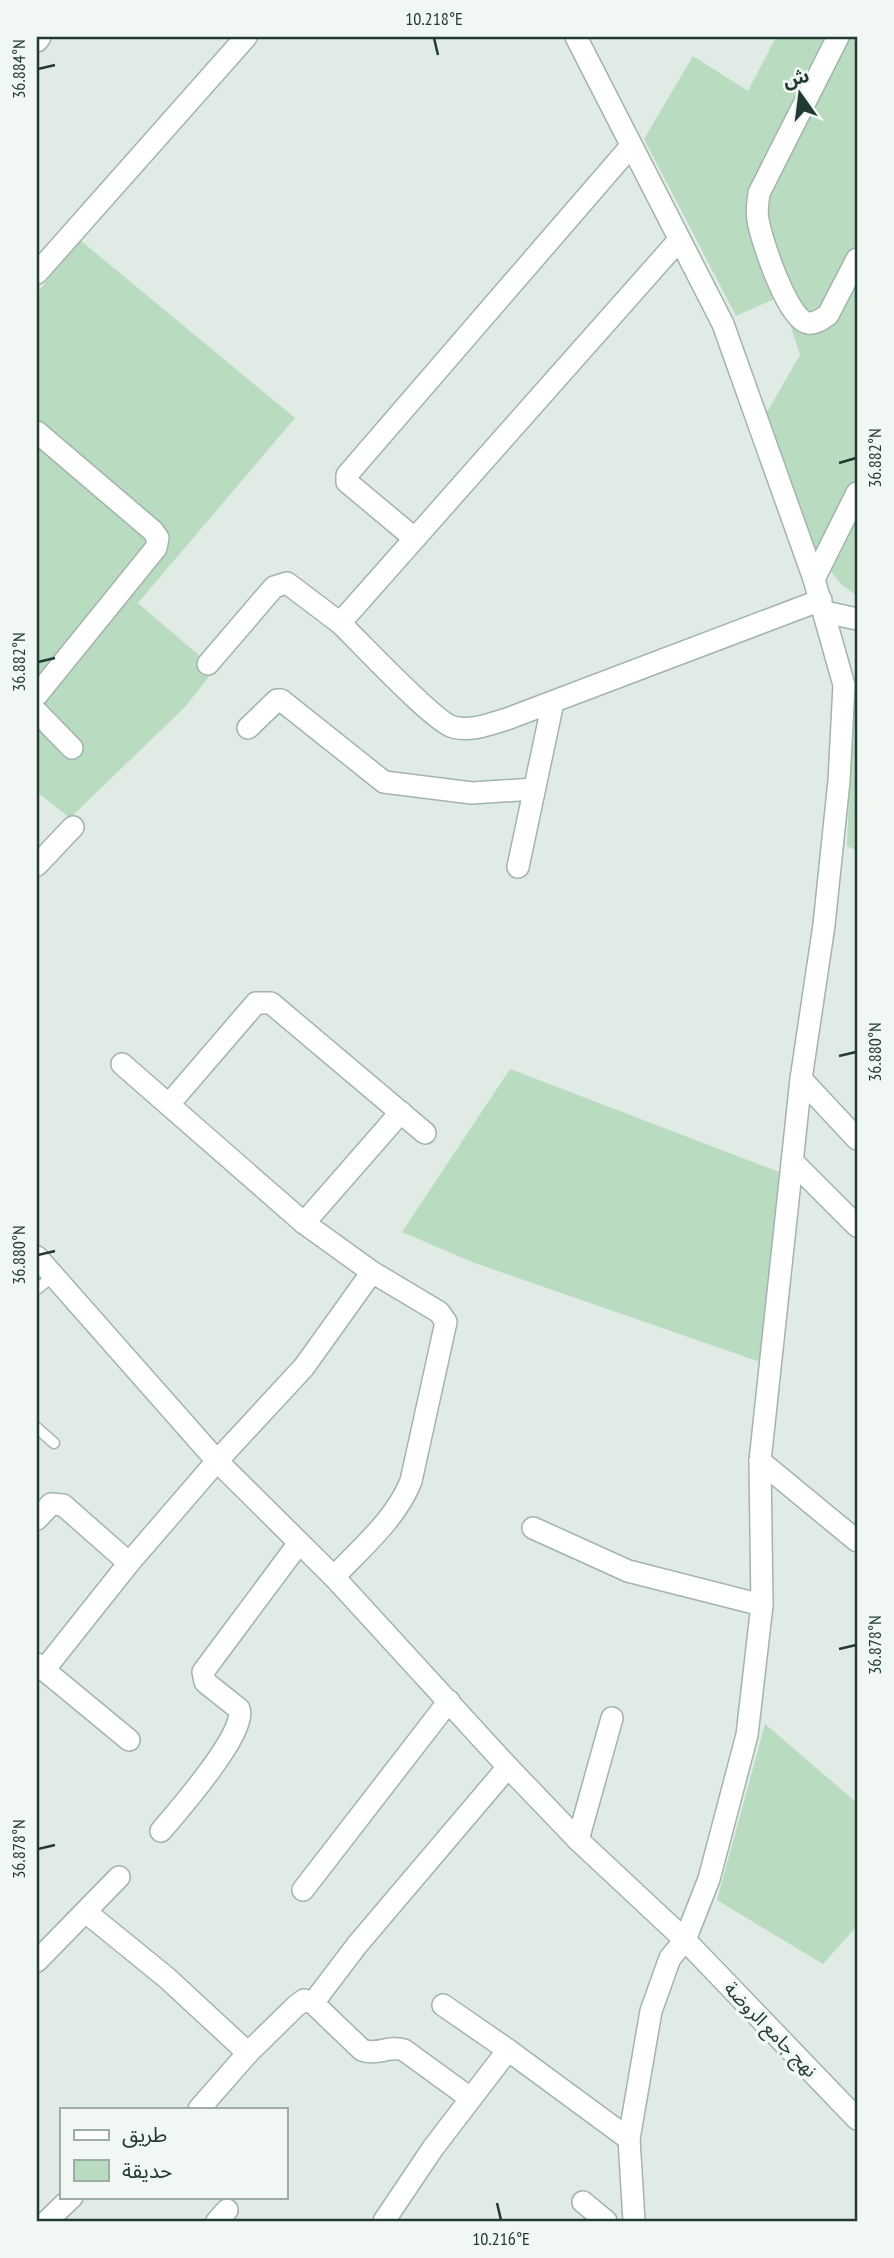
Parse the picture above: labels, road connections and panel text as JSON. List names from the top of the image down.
{
  "streets": {
    "street": ["نهج جامع الروضة"]
  },
  "legend": ["طريق", "حديقة"],
  "north": "top",
  "coordinates": [
    "10.218°E",
    "36.884°N",
    "36.882°N",
    "36.880°N",
    "36.878°N",
    "10.216°E"
  ]
}
